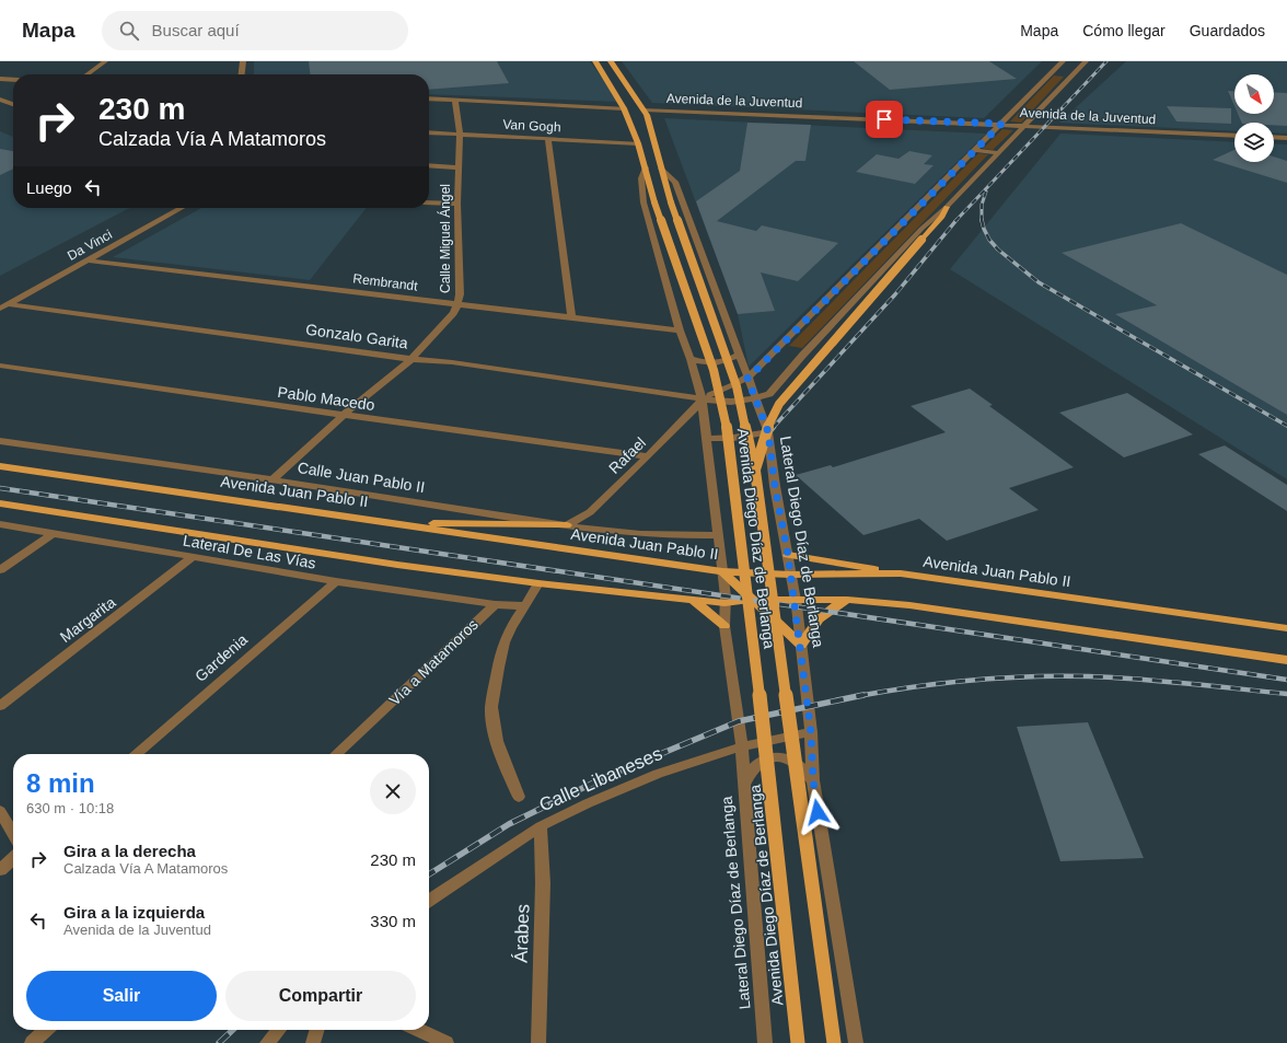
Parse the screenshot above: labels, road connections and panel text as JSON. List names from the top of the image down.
{
  "streets": {
    "main road": ["Avenida Juan Pablo II", "Avenida Diego Díaz de Berlanga"],
    "street": [
      "Avenida de la Juventud",
      "Van Gogh",
      "Calle Miguel Ángel",
      "Da Vinci",
      "Rembrandt",
      "Gonzalo Garita",
      "Pablo Macedo",
      "Rafael",
      "Calle Juan Pablo II",
      "Lateral Diego Díaz de Berlanga",
      "Lateral De Las Vías",
      "Margarita",
      "Gardenia",
      "Vía a Matamoros",
      "Calle Libaneses",
      "Árabes"
    ]
  },
  "crossings": [
    ["Avenida de la Juventud", "Avenida Diego Díaz de Berlanga"],
    ["Van Gogh", "Calle Miguel Ángel"],
    ["Van Gogh", "Avenida Diego Díaz de Berlanga"],
    ["Calle Miguel Ángel", "Rembrandt"],
    ["Calle Miguel Ángel", "Gonzalo Garita"],
    ["Calle Miguel Ángel", "Pablo Macedo"],
    ["Calle Miguel Ángel", "Calle Juan Pablo II"],
    ["Da Vinci", "Rembrandt"],
    ["Da Vinci", "Gonzalo Garita"],
    ["Rembrandt", "Lateral Diego Díaz de Berlanga"],
    ["Gonzalo Garita", "Rafael"],
    ["Gonzalo Garita", "Lateral Diego Díaz de Berlanga"],
    ["Pablo Macedo", "Rafael"],
    ["Rafael", "Calle Juan Pablo II"],
    ["Rafael", "Lateral Diego Díaz de Berlanga"],
    ["Calle Juan Pablo II", "Lateral Diego Díaz de Berlanga"],
    ["Avenida Juan Pablo II", "Lateral Diego Díaz de Berlanga"],
    ["Avenida Diego Díaz de Berlanga", "Lateral Diego Díaz de Berlanga"],
    ["Lateral Diego Díaz de Berlanga", "Calle Libaneses"],
    ["Lateral De Las Vías", "Margarita"],
    ["Lateral De Las Vías", "Gardenia"],
    ["Lateral De Las Vías", "Vía a Matamoros"],
    ["Calle Libaneses", "Árabes"]
  ],
  "north": "bottom right",
  "page": {
    "header": "Mapa",
    "search": "Buscar aquí",
    "nav": ["Mapa", "Cómo llegar", "Guardados"],
    "turn": ["230 m", "Calzada Vía A Matamoros"],
    "then": "Luego",
    "heading": ["8 min", "630 m · 10:18"],
    "list": [
      {
        "name": "Gira a la derecha",
        "note": "Calzada Vía A Matamoros",
        "value": "230 m"
      },
      {
        "name": "Gira a la izquierda",
        "note": "Avenida de la Juventud",
        "value": "330 m"
      }
    ],
    "buttons": ["Salir", "Compartir"]
  }
}
